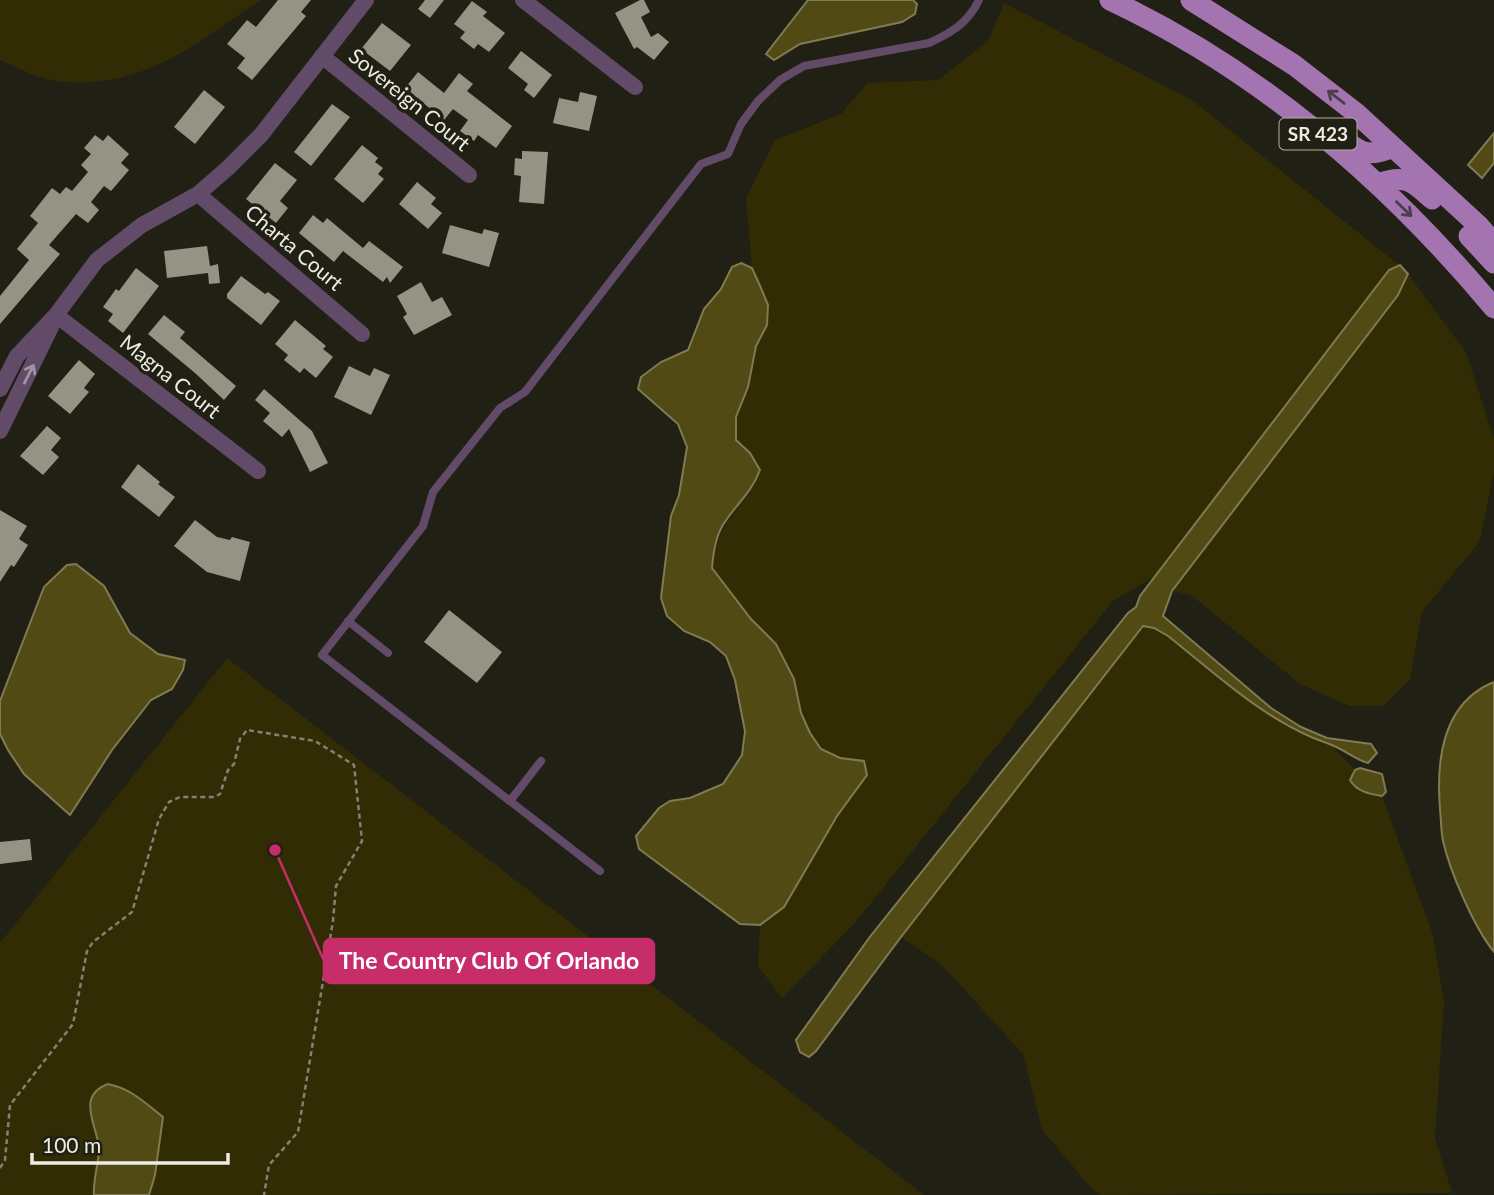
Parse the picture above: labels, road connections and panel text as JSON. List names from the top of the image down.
{
  "streets": {
    "main road": ["SR 423"],
    "street": ["Sovereign Court", "Charta Court", "Magna Court"]
  },
  "places": ["The Country Club Of Orlando"],
  "scale_bar": "100 m"
}
